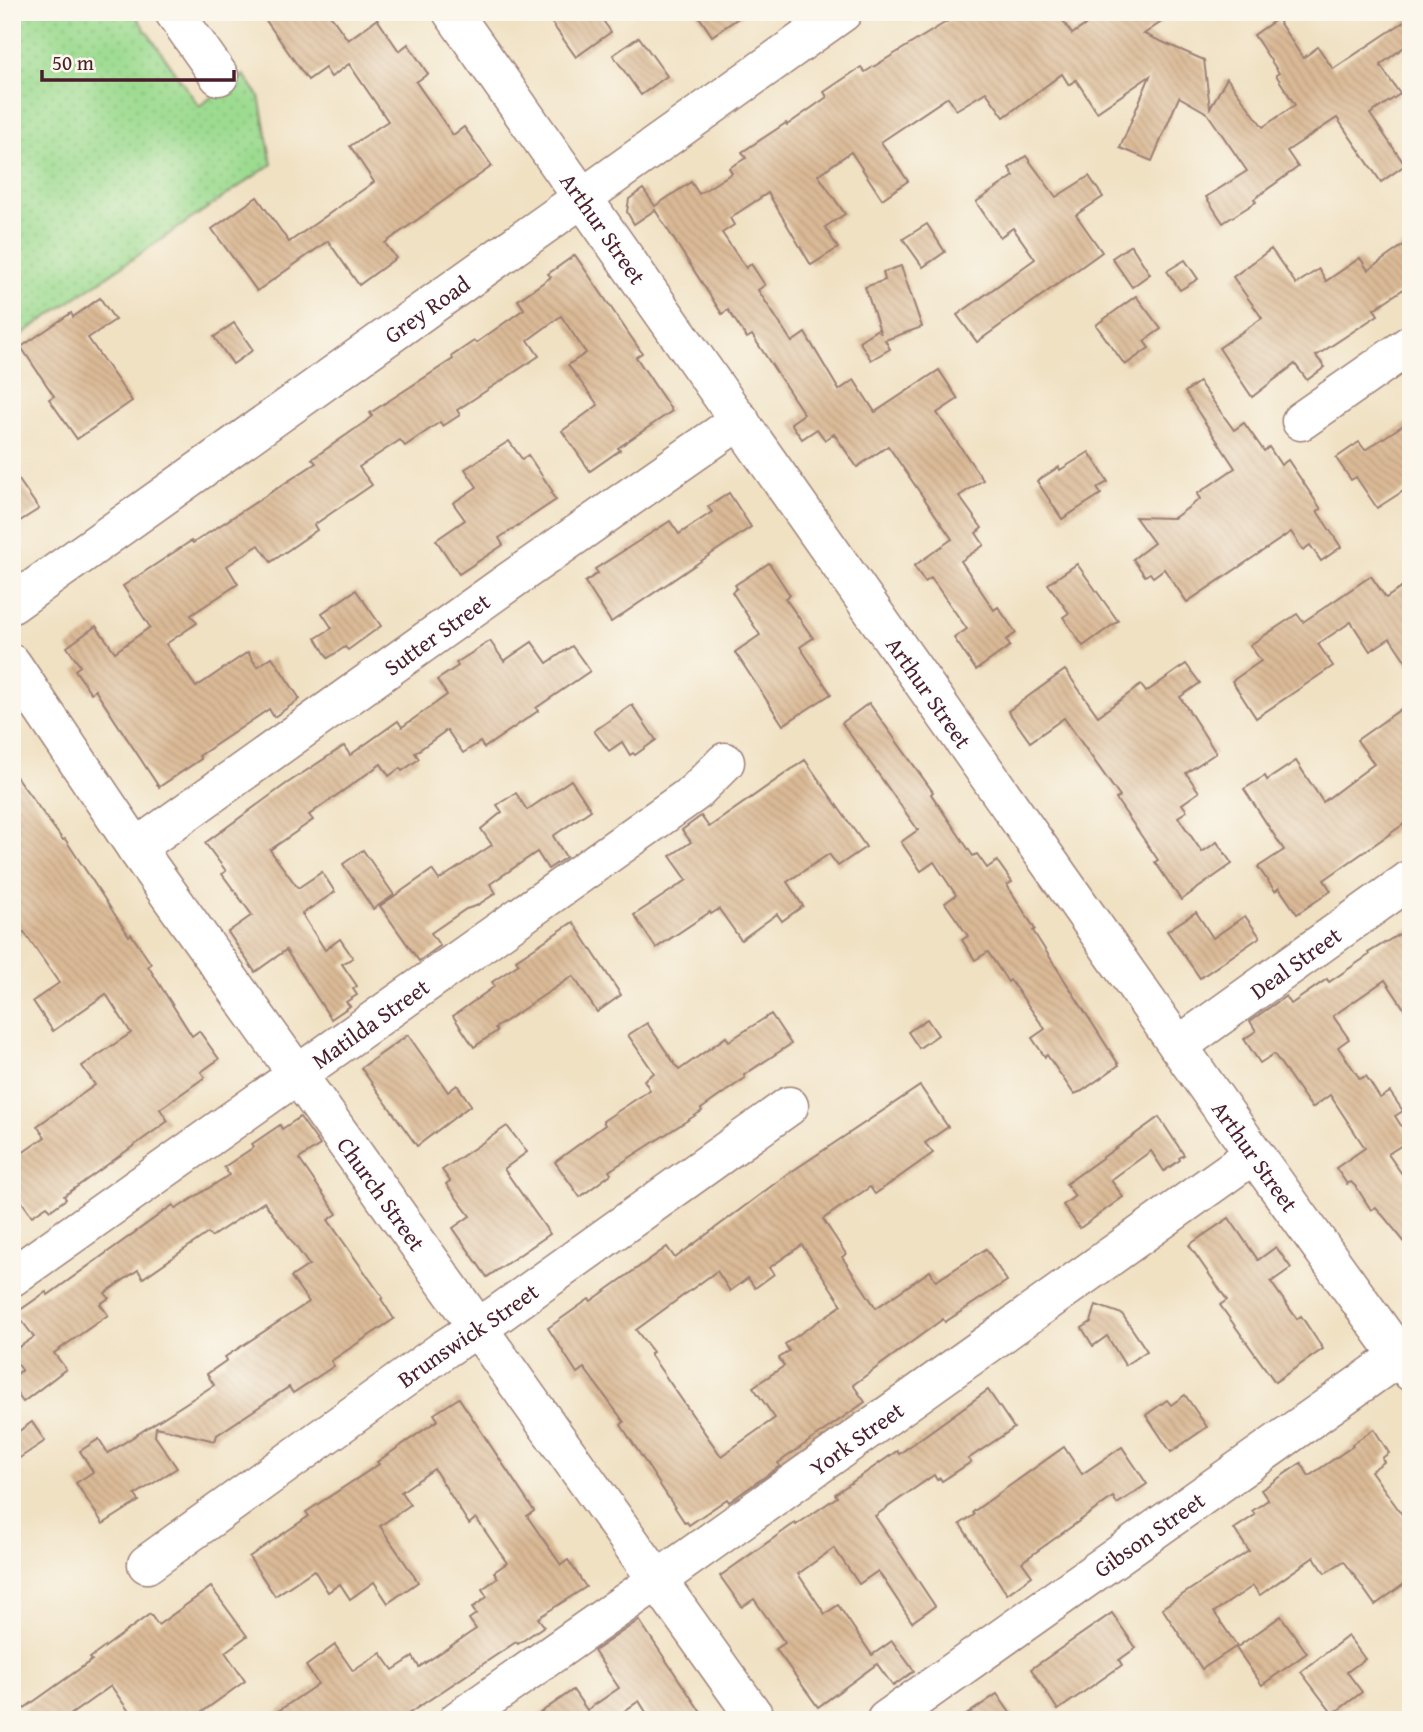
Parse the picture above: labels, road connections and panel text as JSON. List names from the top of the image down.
{
  "streets": {
    "street": [
      "Arthur Street",
      "Grey Road",
      "Sutter Street",
      "Deal Street",
      "Matilda Street",
      "Church Street",
      "Brunswick Street",
      "York Street",
      "Gibson Street"
    ]
  },
  "crossings": [
    ["Arthur Street", "Grey Road"],
    ["Arthur Street", "Sutter Street"],
    ["Arthur Street", "Deal Street"],
    ["Arthur Street", "York Street"],
    ["Arthur Street", "Gibson Street"],
    ["Sutter Street", "Church Street"],
    ["Matilda Street", "Church Street"],
    ["Church Street", "Brunswick Street"],
    ["Church Street", "York Street"]
  ],
  "scale_bar": "50 m"
}
